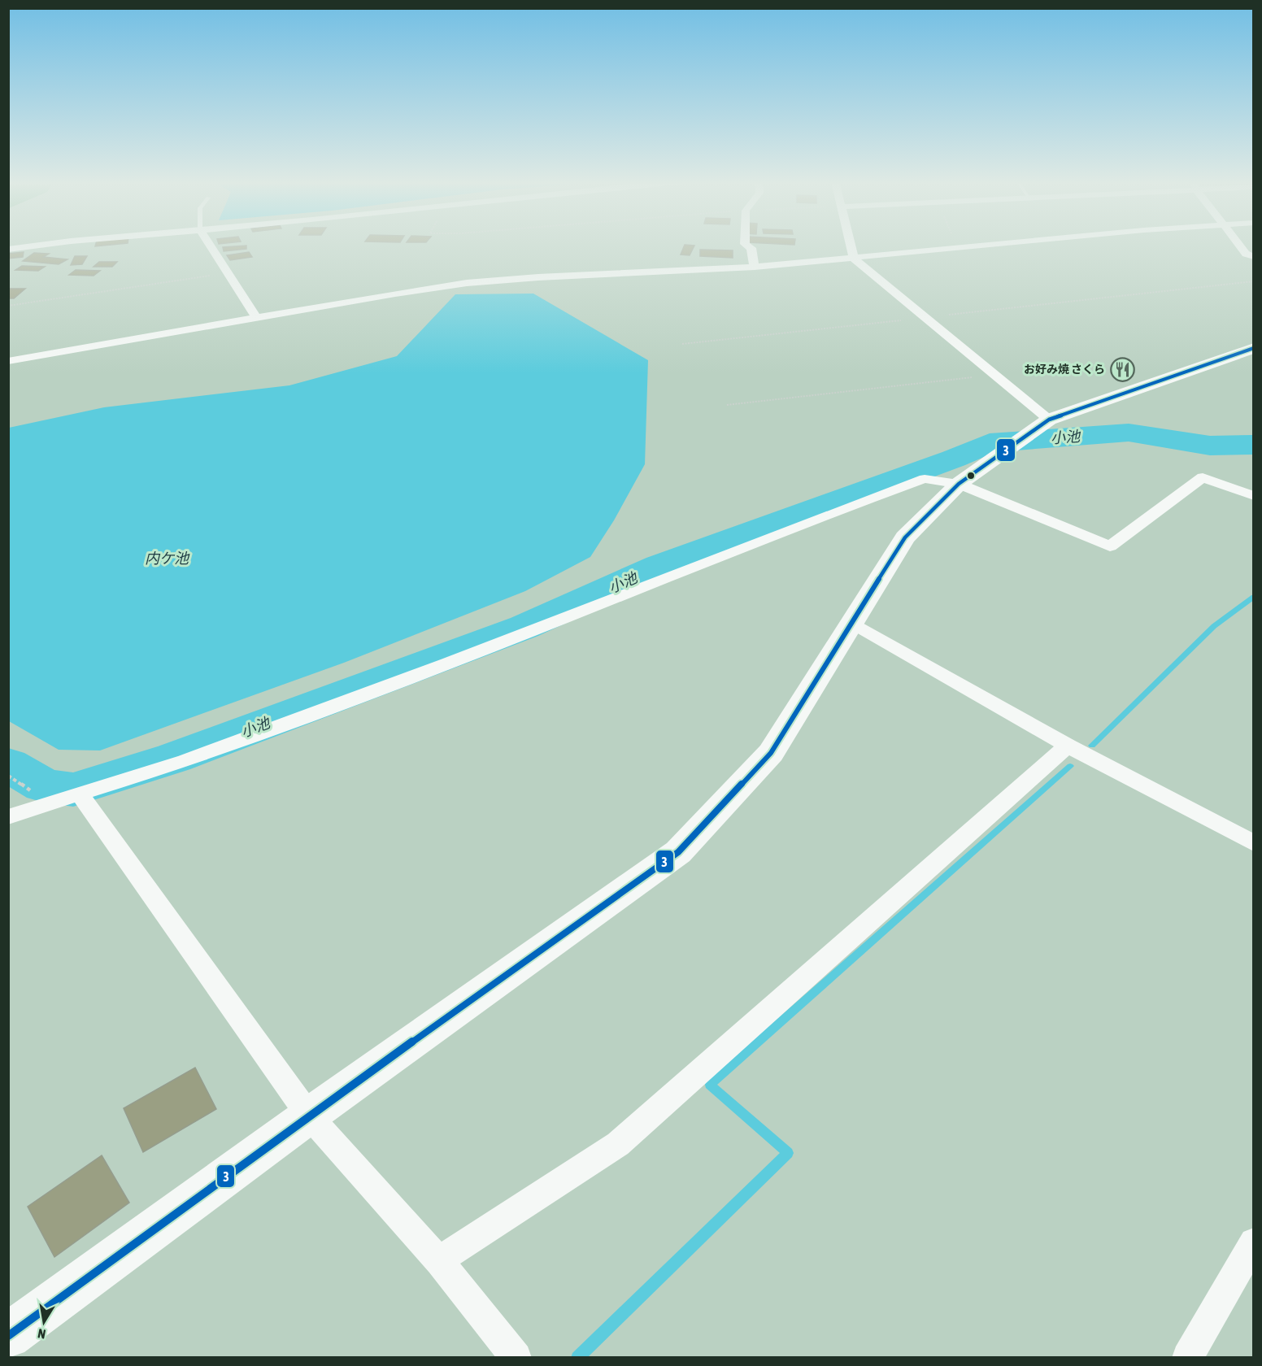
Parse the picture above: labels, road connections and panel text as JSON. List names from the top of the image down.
{
  "water": ["小池", "内ケ池"],
  "places": {
    "restaurant": ["お好み焼 さくら"]
  },
  "lines": ["transit line 3"],
  "north": "bottom"
}
